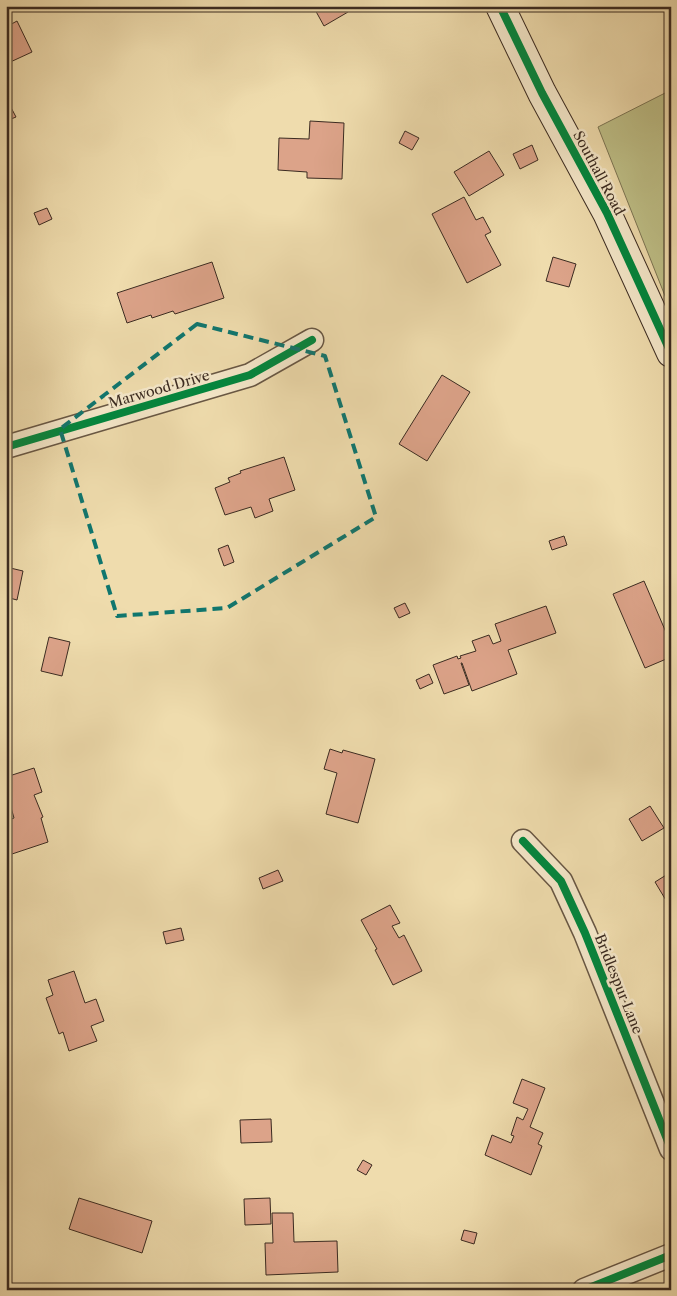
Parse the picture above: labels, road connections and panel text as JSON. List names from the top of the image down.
{
  "streets": {
    "street": ["Southall Road", "Marwood Drive", "Bridlespur Lane"]
  }
}
